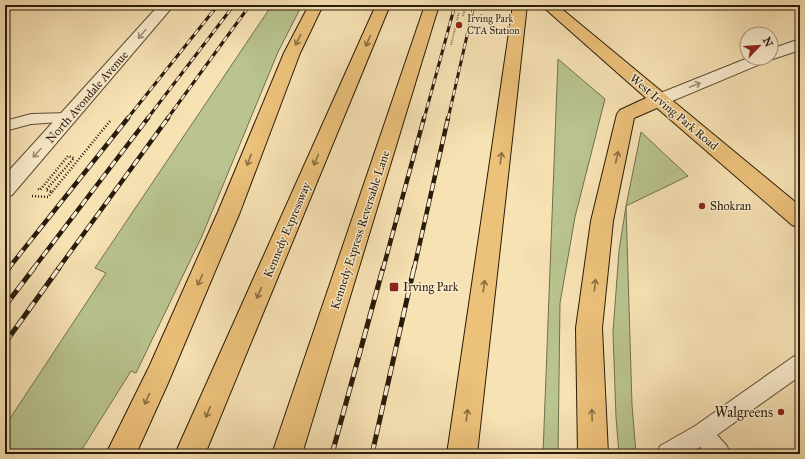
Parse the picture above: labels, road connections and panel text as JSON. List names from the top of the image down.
{
  "streets": {
    "main road": ["West Irving Park Road", "Kennedy Expressway", "Kennedy Express Reversable Lane"],
    "street": ["North Avondale Avenue"]
  },
  "one_way": ["North Avondale Avenue"],
  "places": {
    "other": ["Irving Park CTA Station", "Shokran", "Walgreens"],
    "transit": ["Irving Park"]
  },
  "north": "top right"
}
